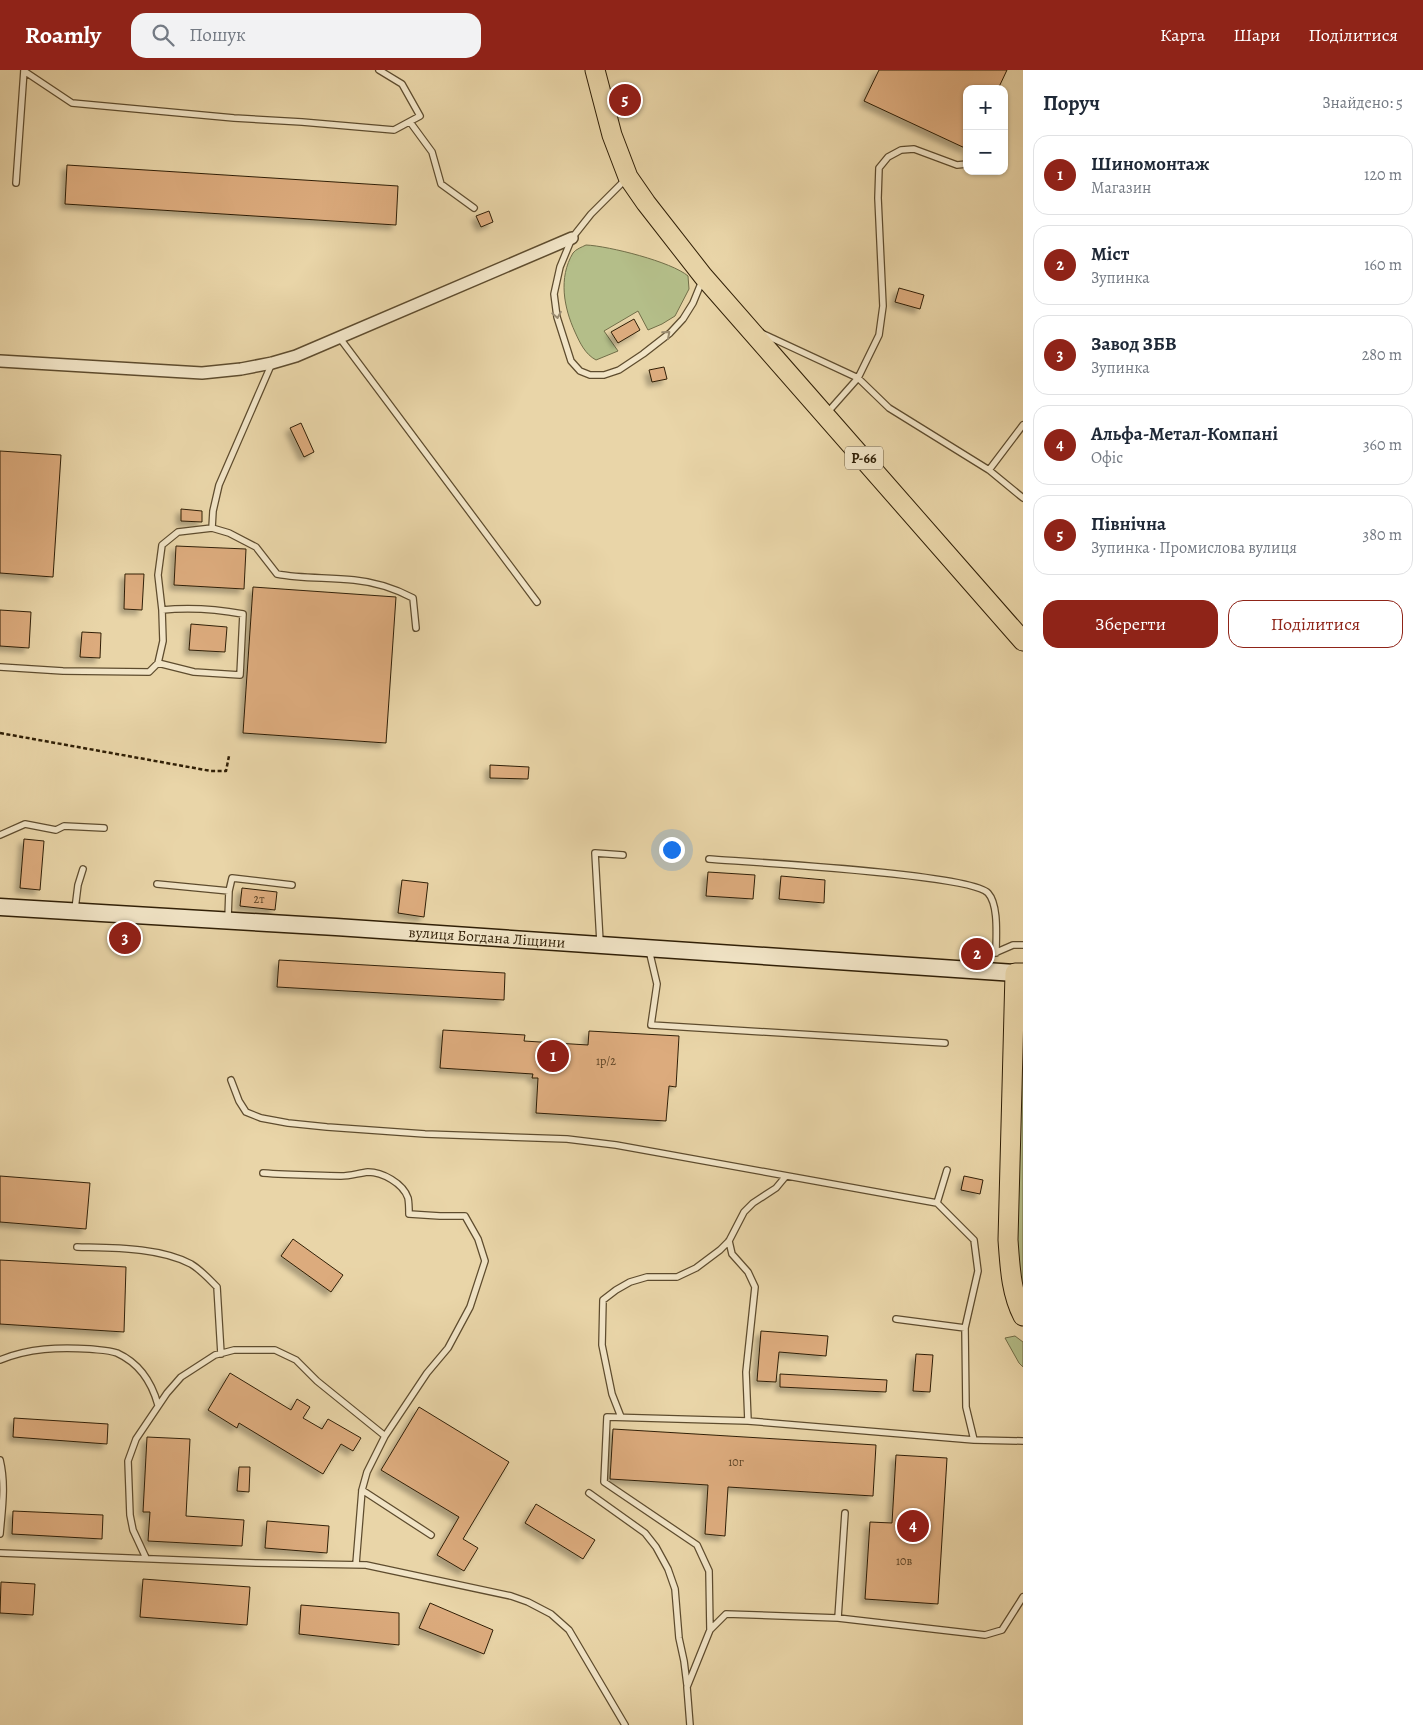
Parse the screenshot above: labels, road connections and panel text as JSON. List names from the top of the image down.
{
  "streets": {
    "main road": ["Р-66", "вулиця Богдана Ліщини"]
  },
  "house_numbers": [
    "2т",
    "1р/2",
    "10г",
    "10в"
  ],
  "page": {
    "header": "Roamly",
    "search": "Пошук",
    "nav": ["Карта", "Шари", "Поділитися"],
    "heading": ["Поруч", "Знайдено: 5"],
    "pins": [
      "5",
      "3",
      "2",
      "1",
      "4"
    ],
    "map_buttons": ["+", "−"],
    "list": [
      {
        "mark": "1",
        "name": "Шиномонтаж",
        "note": "Магазин",
        "value": "120 m"
      },
      {
        "mark": "2",
        "name": "Міст",
        "note": "Зупинка",
        "value": "160 m"
      },
      {
        "mark": "3",
        "name": "Завод ЗБВ",
        "note": "Зупинка",
        "value": "280 m"
      },
      {
        "mark": "4",
        "name": "Альфа-Метал-Компані",
        "note": "Офіс",
        "value": "360 m"
      },
      {
        "mark": "5",
        "name": "Північна",
        "note": "Зупинка · Промислова вулиця",
        "value": "380 m"
      }
    ],
    "buttons": ["Зберегти", "Поділитися"]
  }
}
